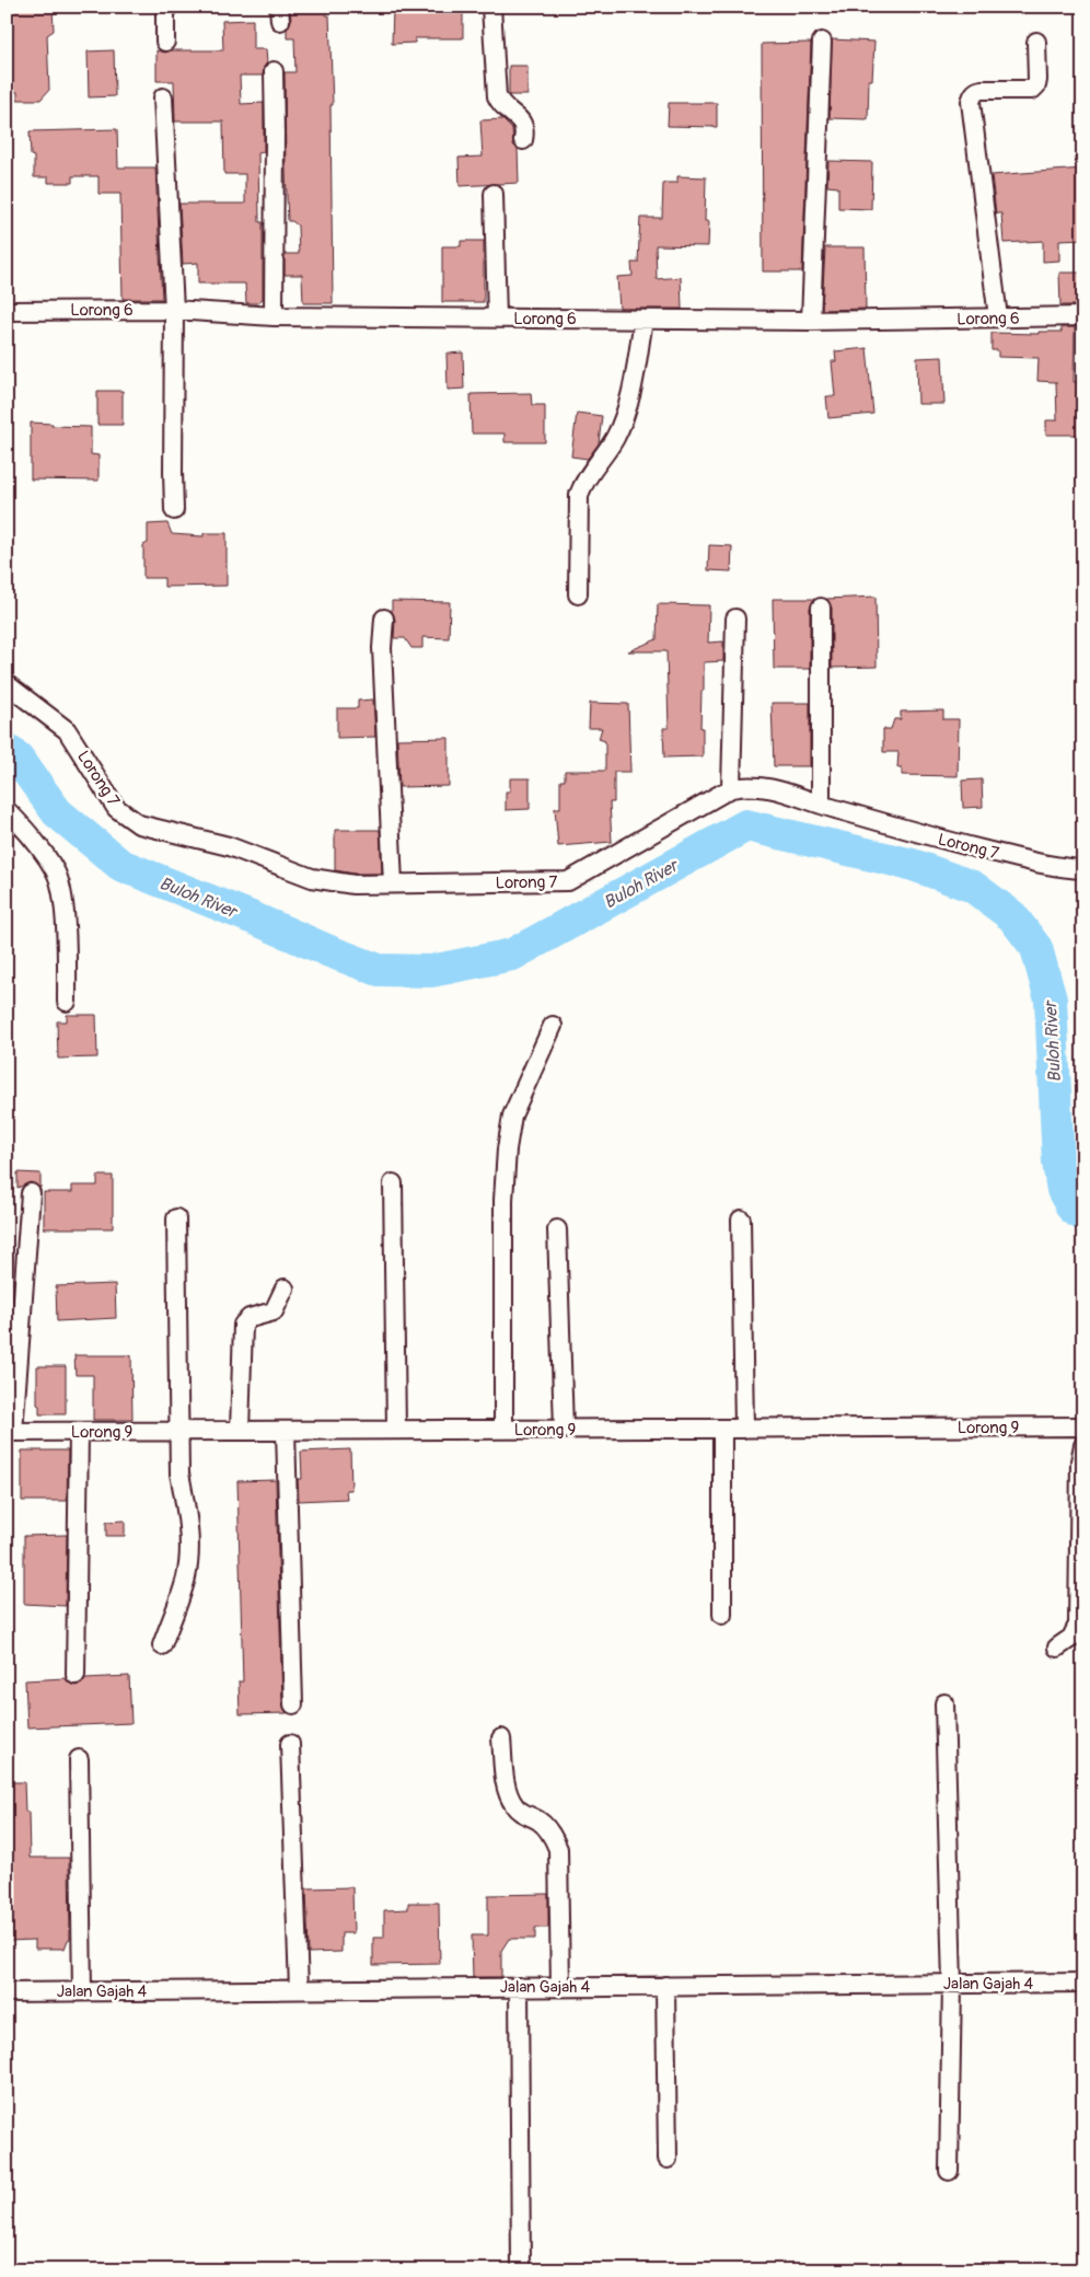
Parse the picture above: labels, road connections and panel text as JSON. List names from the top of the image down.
{
  "streets": {
    "street": [
      "Lorong 6",
      "Lorong 7",
      "Lorong 9",
      "Jalan Gajah 4"
    ]
  },
  "water": ["Buloh River"]
}
